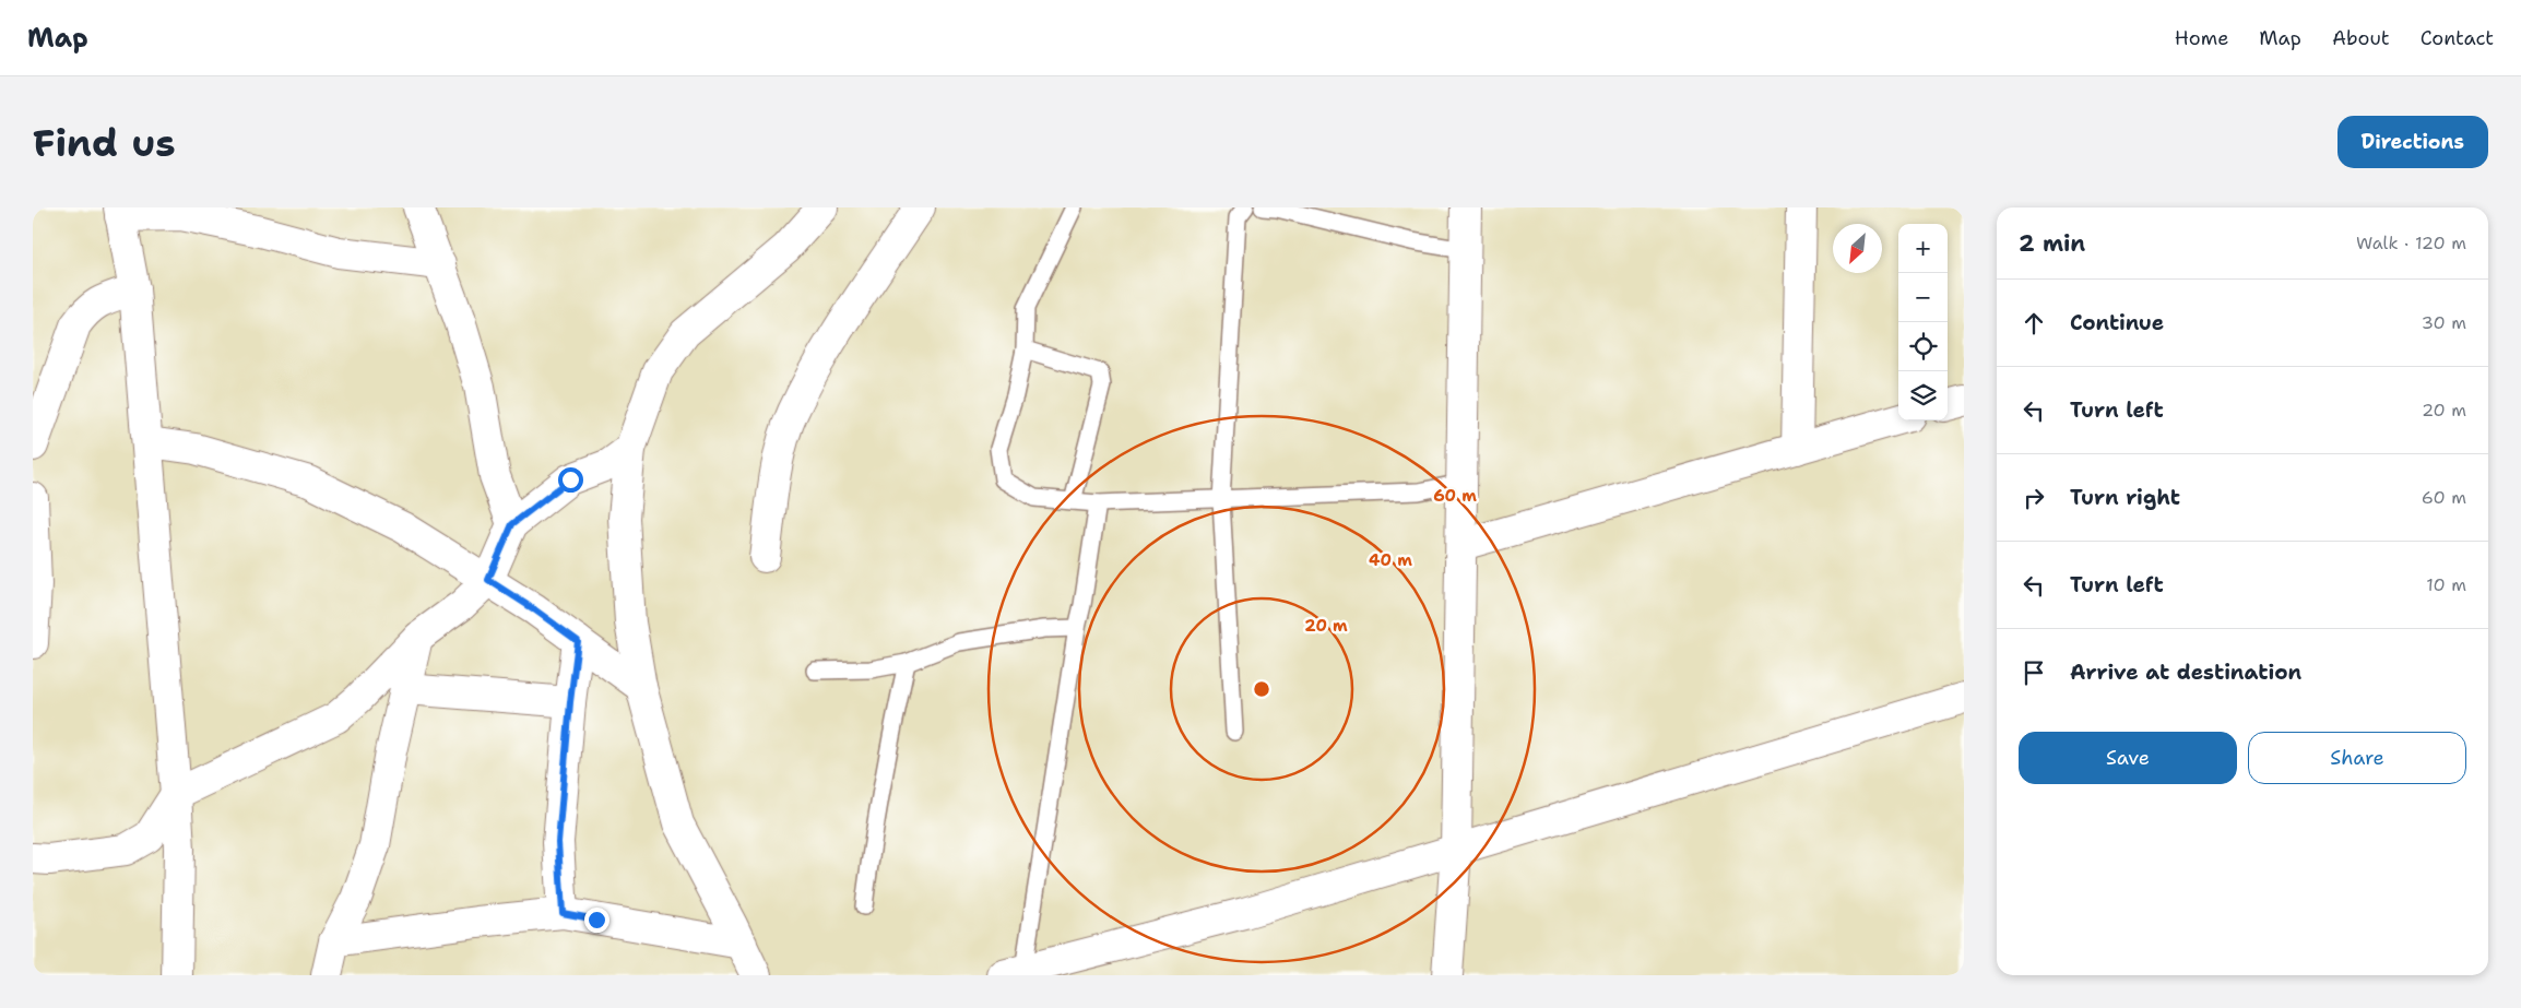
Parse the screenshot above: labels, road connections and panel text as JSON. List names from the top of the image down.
{
  "north": "bottom left",
  "page": {
    "header": "Map",
    "nav": [
      "Home",
      "Map",
      "About",
      "Contact"
    ],
    "buttons": [
      "Directions",
      ["Save", "Share"]
    ],
    "title": "Find us",
    "heading": ["2 min", "Walk · 120 m"],
    "map_buttons": ["+", "−"],
    "list": [
      ["Continue", "30 m"],
      ["Turn left", "20 m"],
      ["Turn right", "60 m"],
      ["Turn left", "10 m"],
      "Arrive at destination"
    ]
  },
  "rings": ["60 m", "40 m", "20 m"]
}
